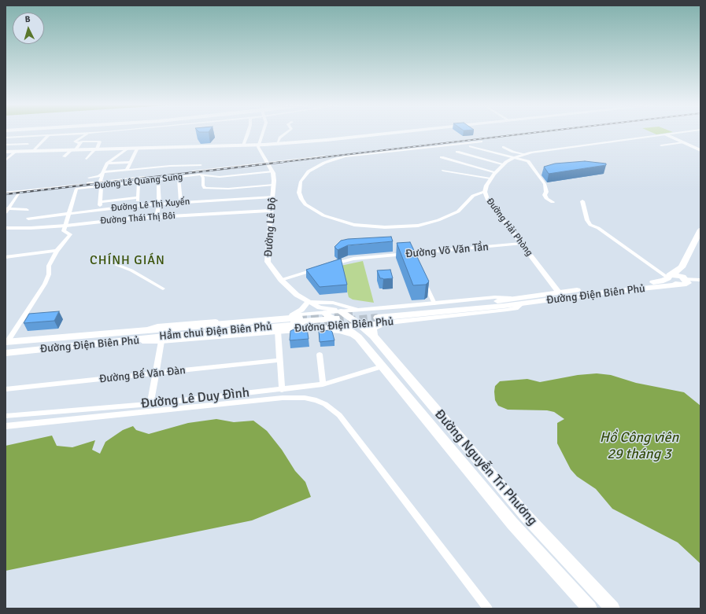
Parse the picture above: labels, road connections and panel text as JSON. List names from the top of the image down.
{
  "streets": {
    "main road": ["Đường Điện Biên Phủ", "Hầm chui Điện Biên Phủ", "Đường Nguyễn Tri Phương"],
    "street": [
      "Đường Lê Quang Sung",
      "Đường Lê Thị Xuyến",
      "Đường Thái Thị Bôi",
      "Đường Lê Độ",
      "Đường Hải Phòng",
      "Đường Võ Văn Tần",
      "Đường Bế Văn Đàn",
      "Đường Lê Duy Đình"
    ]
  },
  "crossings": [
    ["Đường Lê Quang Sung", "Đường Lê Thị Xuyến"],
    ["Đường Lê Quang Sung", "Đường Lê Độ"],
    ["Đường Lê Thị Xuyến", "Đường Lê Độ"],
    ["Đường Thái Thị Bôi", "Đường Lê Độ"],
    ["Đường Lê Độ", "Đường Điện Biên Phủ"],
    ["Đường Lê Độ", "Đường Nguyễn Tri Phương"],
    ["Đường Hải Phòng", "Đường Võ Văn Tần"],
    ["Đường Hải Phòng", "Đường Điện Biên Phủ"],
    ["Đường Điện Biên Phủ", "Hầm chui Điện Biên Phủ"],
    ["Đường Điện Biên Phủ", "Đường Nguyễn Tri Phương"],
    ["Đường Lê Duy Đình", "Đường Nguyễn Tri Phương"]
  ],
  "districts": ["CHÍNH GIÁN"],
  "water": ["Hồ Công viên 29 tháng 3"],
  "north": "top"
}
